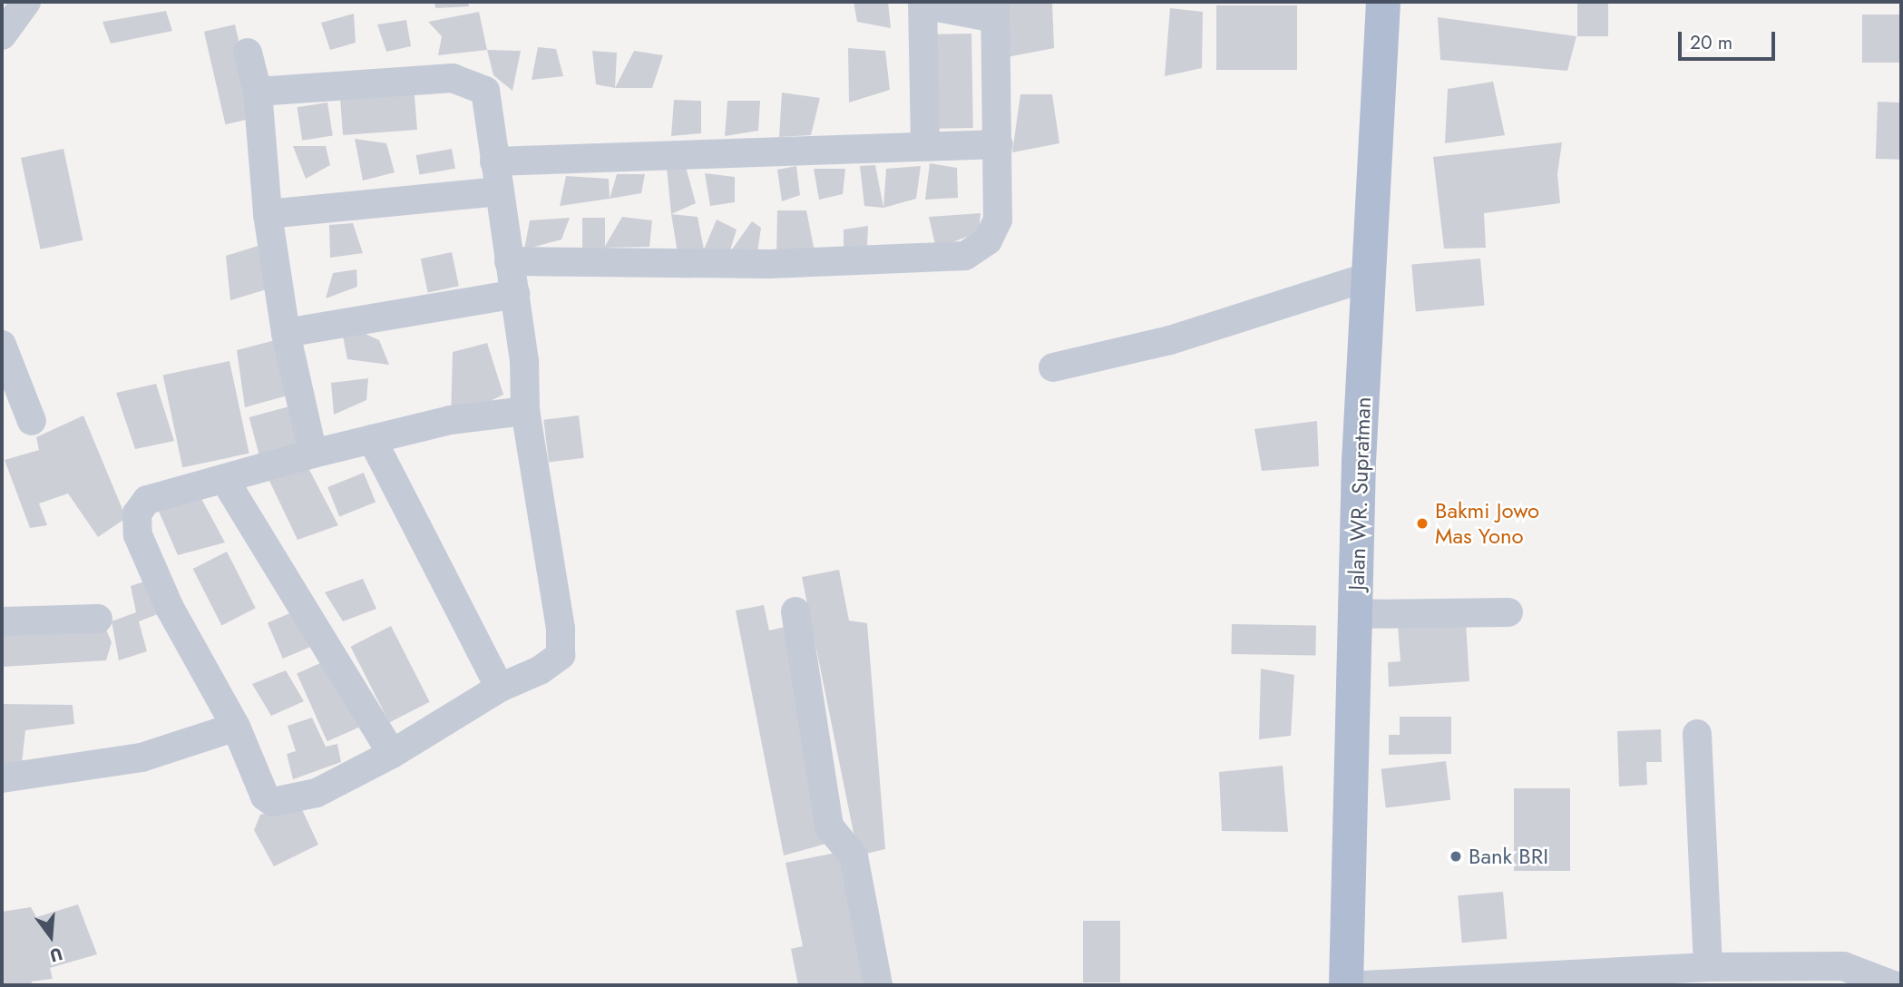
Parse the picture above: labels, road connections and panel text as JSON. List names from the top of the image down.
{
  "streets": {
    "main road": ["Jalan WR. Supratman"]
  },
  "places": ["Bakmi Jowo Mas Yono", "Bank BRI"],
  "scale_bar": "20 m",
  "north": "bottom"
}
